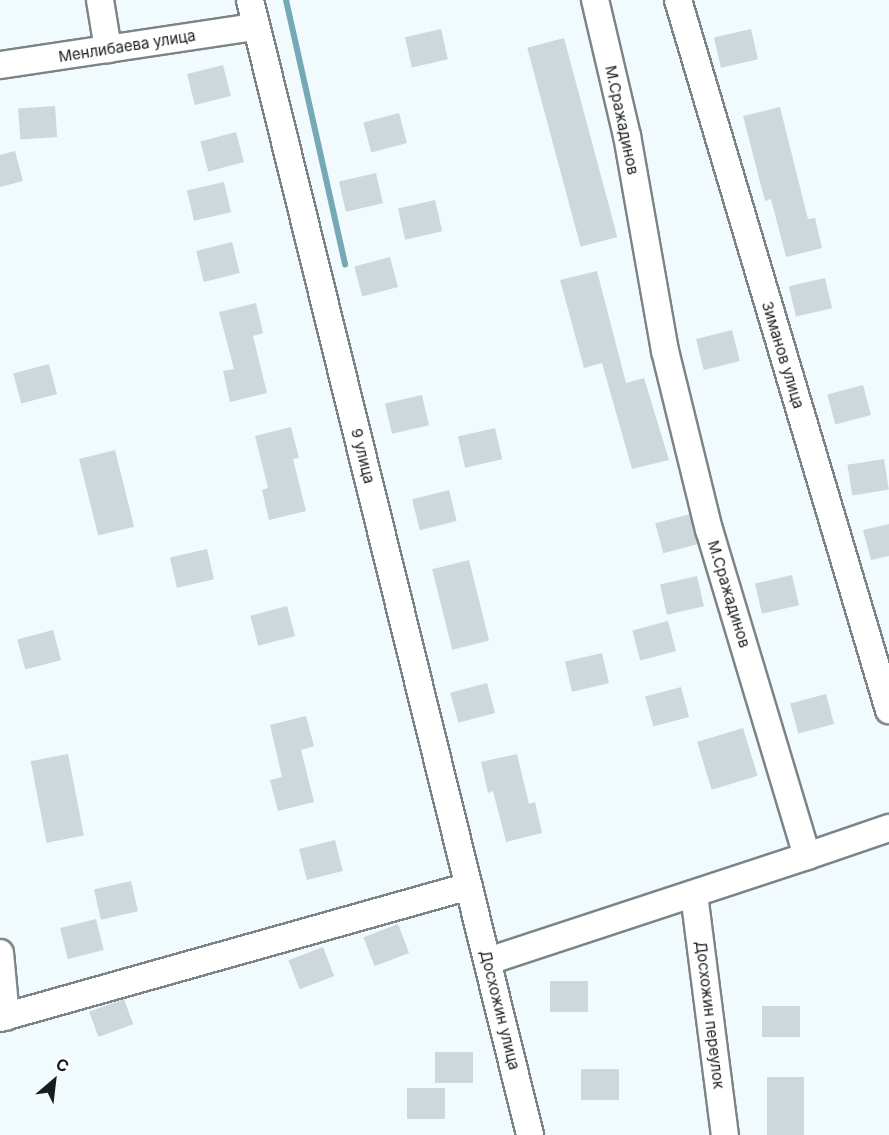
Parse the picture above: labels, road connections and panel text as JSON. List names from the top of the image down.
{
  "streets": {
    "street": [
      "Менлибаева улица",
      "М.Сражадинов",
      "Зиманов улица",
      "9 улица",
      "Досхожин улица",
      "Досхожин переулок"
    ]
  },
  "crossings": [
    ["Менлибаева улица", "9 улица"],
    ["9 улица", "Досхожин улица"]
  ],
  "north": "top right"
}
